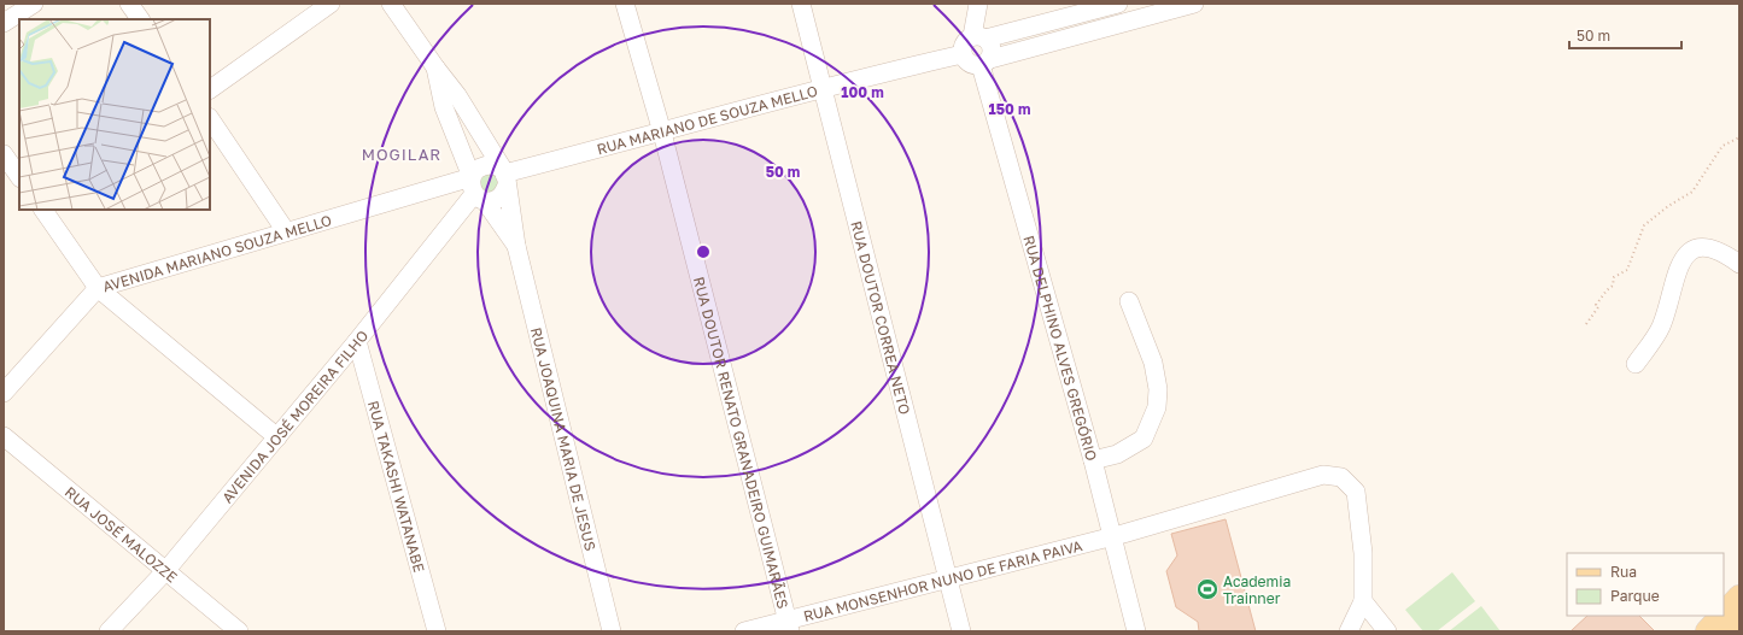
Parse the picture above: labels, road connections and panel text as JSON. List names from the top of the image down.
{
  "streets": {
    "street": [
      "RUA MARIANO DE SOUZA MELLO",
      "AVENIDA MARIANO SOUZA MELLO",
      "RUA DOUTOR CORREA NETO",
      "RUA DELPHINO ALVES GREGÓRIO",
      "AVENIDA JOSÉ MOREIRA FILHO",
      "RUA JOAQUINA MARIA DE JESUS",
      "RUA DOUTOR RENATO GRANADEIRO GUIMARÃES",
      "RUA TAKASHI WATANABE",
      "RUA JOSÉ MALOZZE",
      "RUA MONSENHOR NUNO DE FARIA PAIVA"
    ]
  },
  "crossings": [
    ["RUA MARIANO DE SOUZA MELLO", "AVENIDA MARIANO SOUZA MELLO"],
    ["RUA MARIANO DE SOUZA MELLO", "RUA DOUTOR CORREA NETO"],
    ["RUA MARIANO DE SOUZA MELLO", "RUA DELPHINO ALVES GREGÓRIO"],
    ["RUA MARIANO DE SOUZA MELLO", "AVENIDA JOSÉ MOREIRA FILHO"],
    ["RUA MARIANO DE SOUZA MELLO", "RUA JOAQUINA MARIA DE JESUS"],
    ["RUA MARIANO DE SOUZA MELLO", "RUA DOUTOR RENATO GRANADEIRO GUIMARÃES"],
    ["AVENIDA MARIANO SOUZA MELLO", "AVENIDA JOSÉ MOREIRA FILHO"],
    ["AVENIDA MARIANO SOUZA MELLO", "RUA JOAQUINA MARIA DE JESUS"],
    ["RUA DOUTOR CORREA NETO", "RUA MONSENHOR NUNO DE FARIA PAIVA"],
    ["RUA DELPHINO ALVES GREGÓRIO", "RUA MONSENHOR NUNO DE FARIA PAIVA"],
    ["AVENIDA JOSÉ MOREIRA FILHO", "RUA JOAQUINA MARIA DE JESUS"],
    ["AVENIDA JOSÉ MOREIRA FILHO", "RUA TAKASHI WATANABE"],
    ["AVENIDA JOSÉ MOREIRA FILHO", "RUA JOSÉ MALOZZE"],
    ["RUA DOUTOR RENATO GRANADEIRO GUIMARÃES", "RUA MONSENHOR NUNO DE FARIA PAIVA"]
  ],
  "districts": ["MOGILAR"],
  "places": {
    "sports": ["Academia Trainner"]
  },
  "legend": ["Rua", "Parque"],
  "scale_bar": "50 m",
  "rings": ["100 m", "150 m", "50 m"]
}
